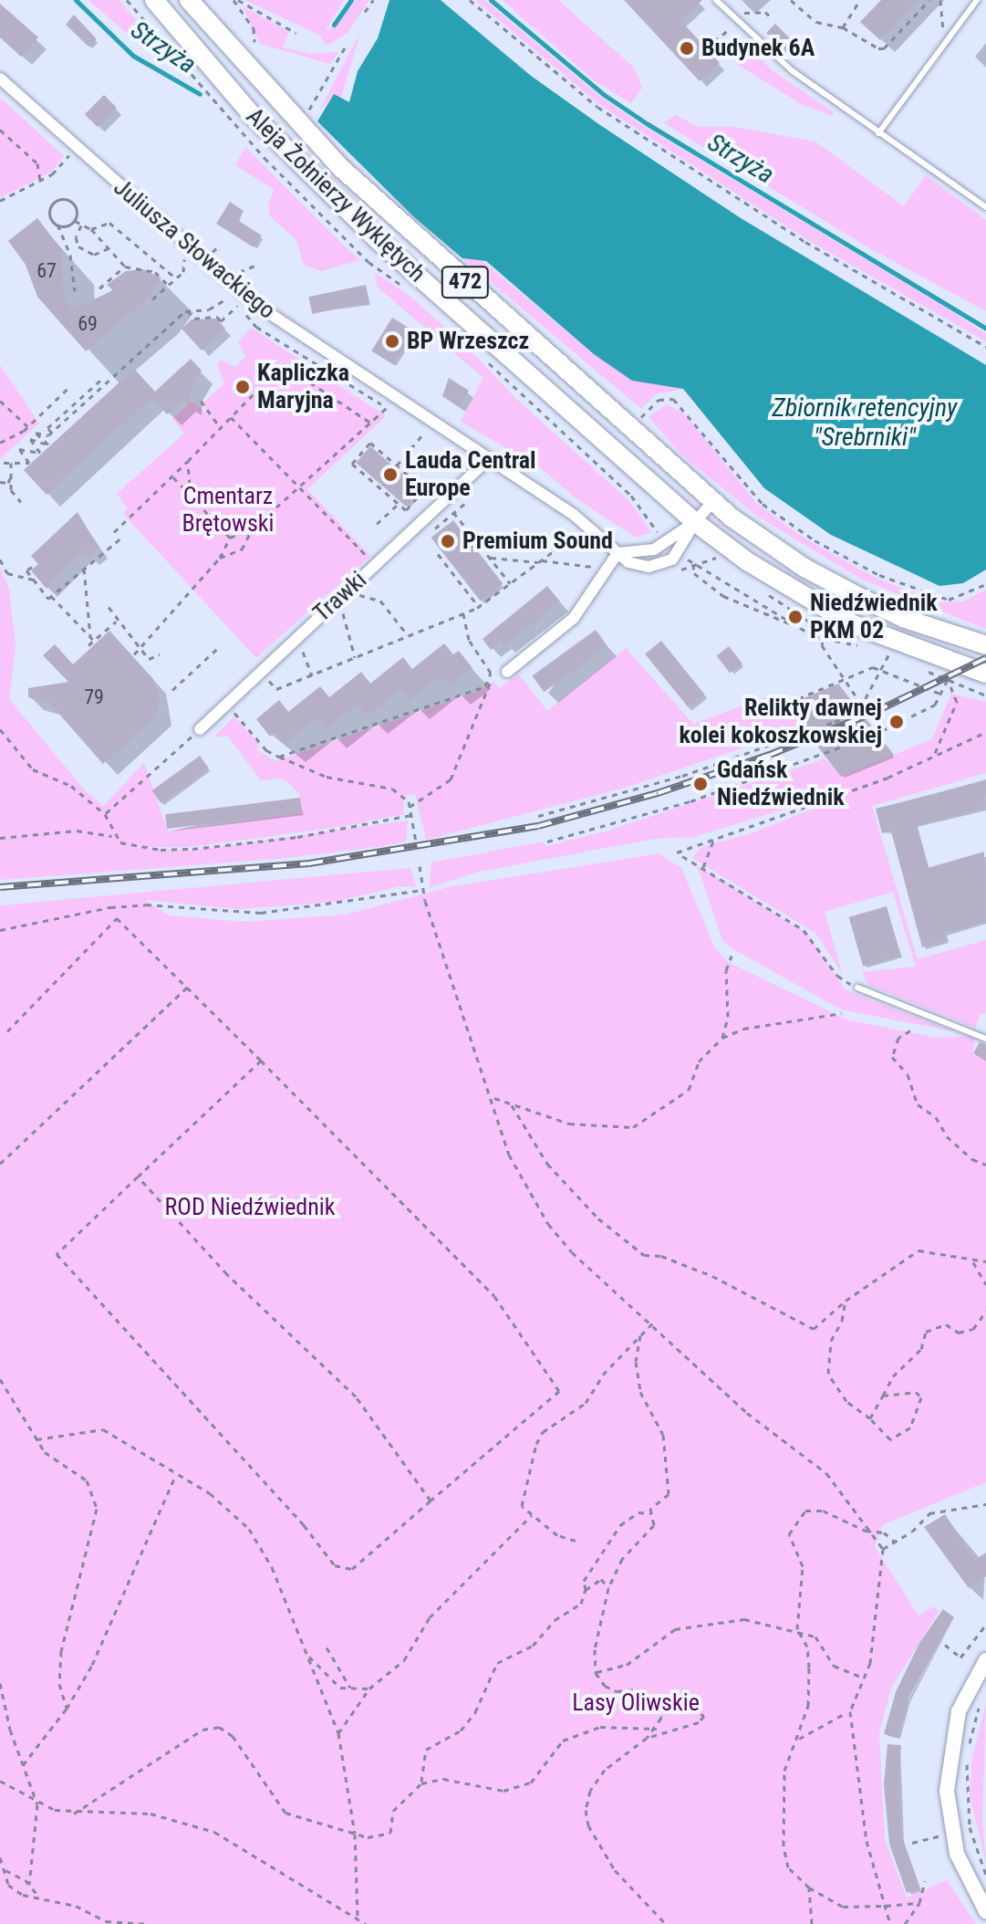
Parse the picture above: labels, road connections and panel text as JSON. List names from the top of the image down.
{
  "streets": {
    "main road": ["Aleja Żołnierzy Wyklętych", "472"],
    "street": ["Juliusza Słowackiego", "Trawki"]
  },
  "crossings": [
    ["Aleja Żołnierzy Wyklętych", "Juliusza Słowackiego"],
    ["Aleja Żołnierzy Wyklętych", "472"],
    ["Juliusza Słowackiego", "472"],
    ["Juliusza Słowackiego", "Trawki"]
  ],
  "water": ["Strzyża", "Zbiornik retencyjny \"Srebrniki\""],
  "parks": ["Cmentarz Brętowski", "ROD Niedźwiednik", "Lasy Oliwskie"],
  "places": [
    "Budynek 6A",
    "BP Wrzeszcz",
    "Kapliczka Maryjna",
    "Lauda Central Europe",
    "Premium Sound",
    "Niedźwiednik PKM 02",
    "Relikty dawnej kolei kokoszkowskiej",
    "Gdańsk Niedźwiednik"
  ],
  "house_numbers": ["67", "69", "79"]
}
